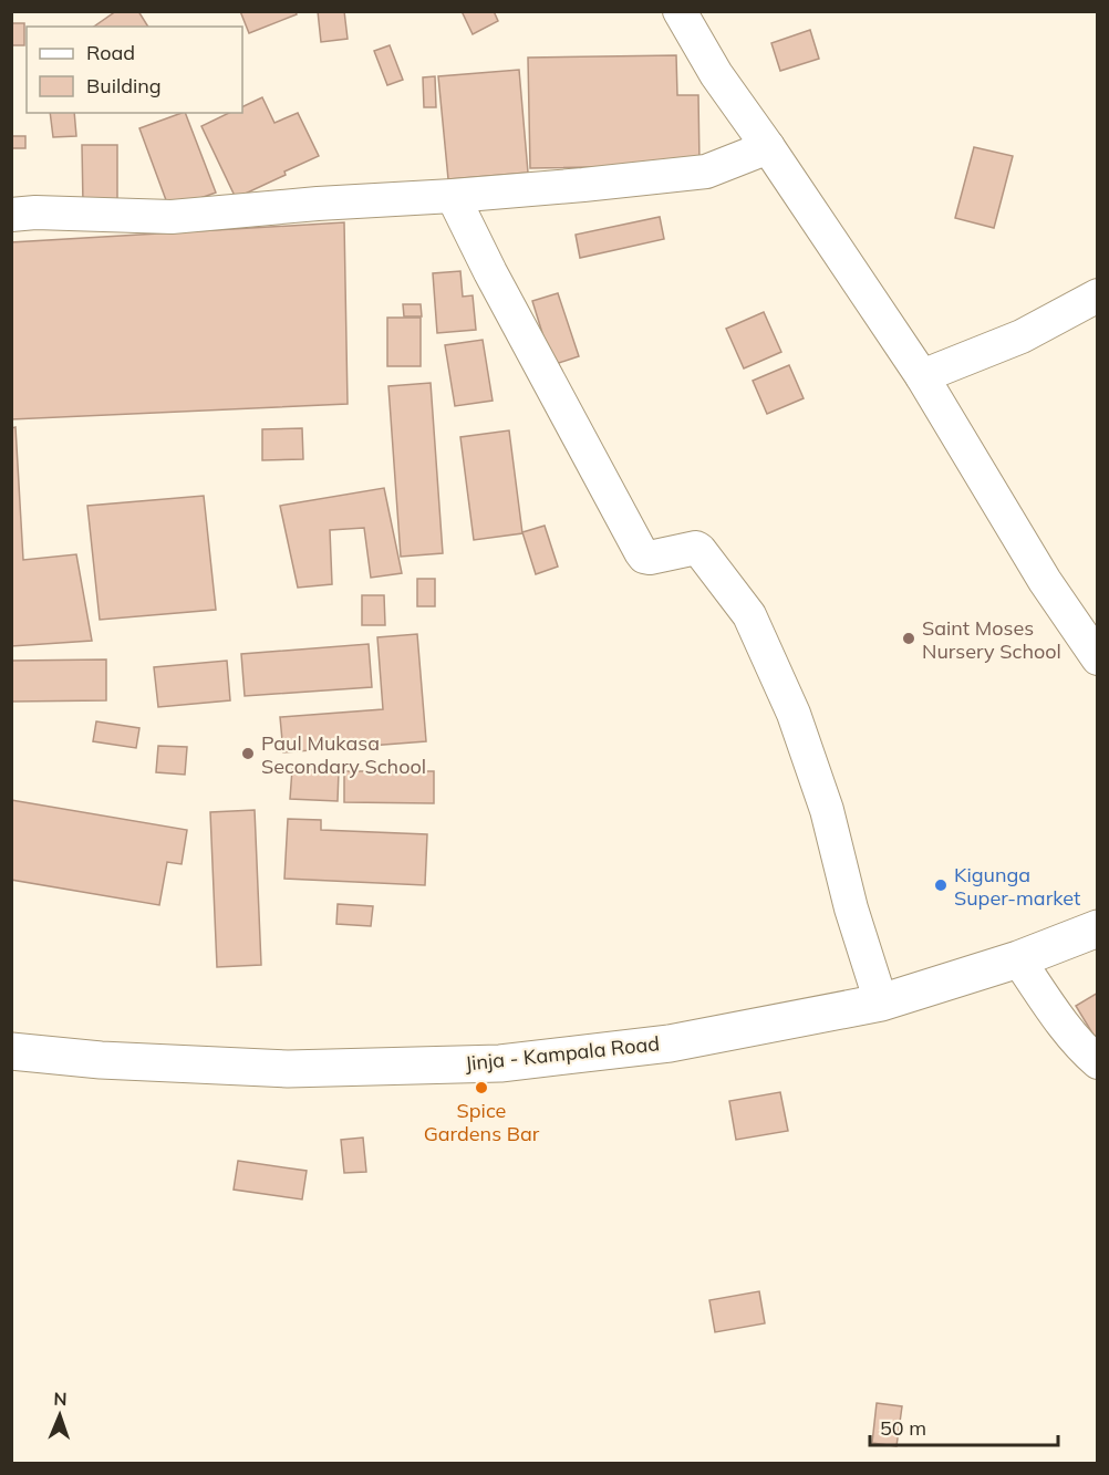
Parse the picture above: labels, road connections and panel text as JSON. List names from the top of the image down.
{
  "streets": {
    "highway": ["Jinja - Kampala Road"]
  },
  "places": [
    "Saint Moses Nursery School",
    "Paul Mukasa Secondary School",
    "Kigunga Super-market",
    "Spice Gardens Bar"
  ],
  "legend": ["Road", "Building"],
  "scale_bar": "50 m",
  "north": "top"
}
